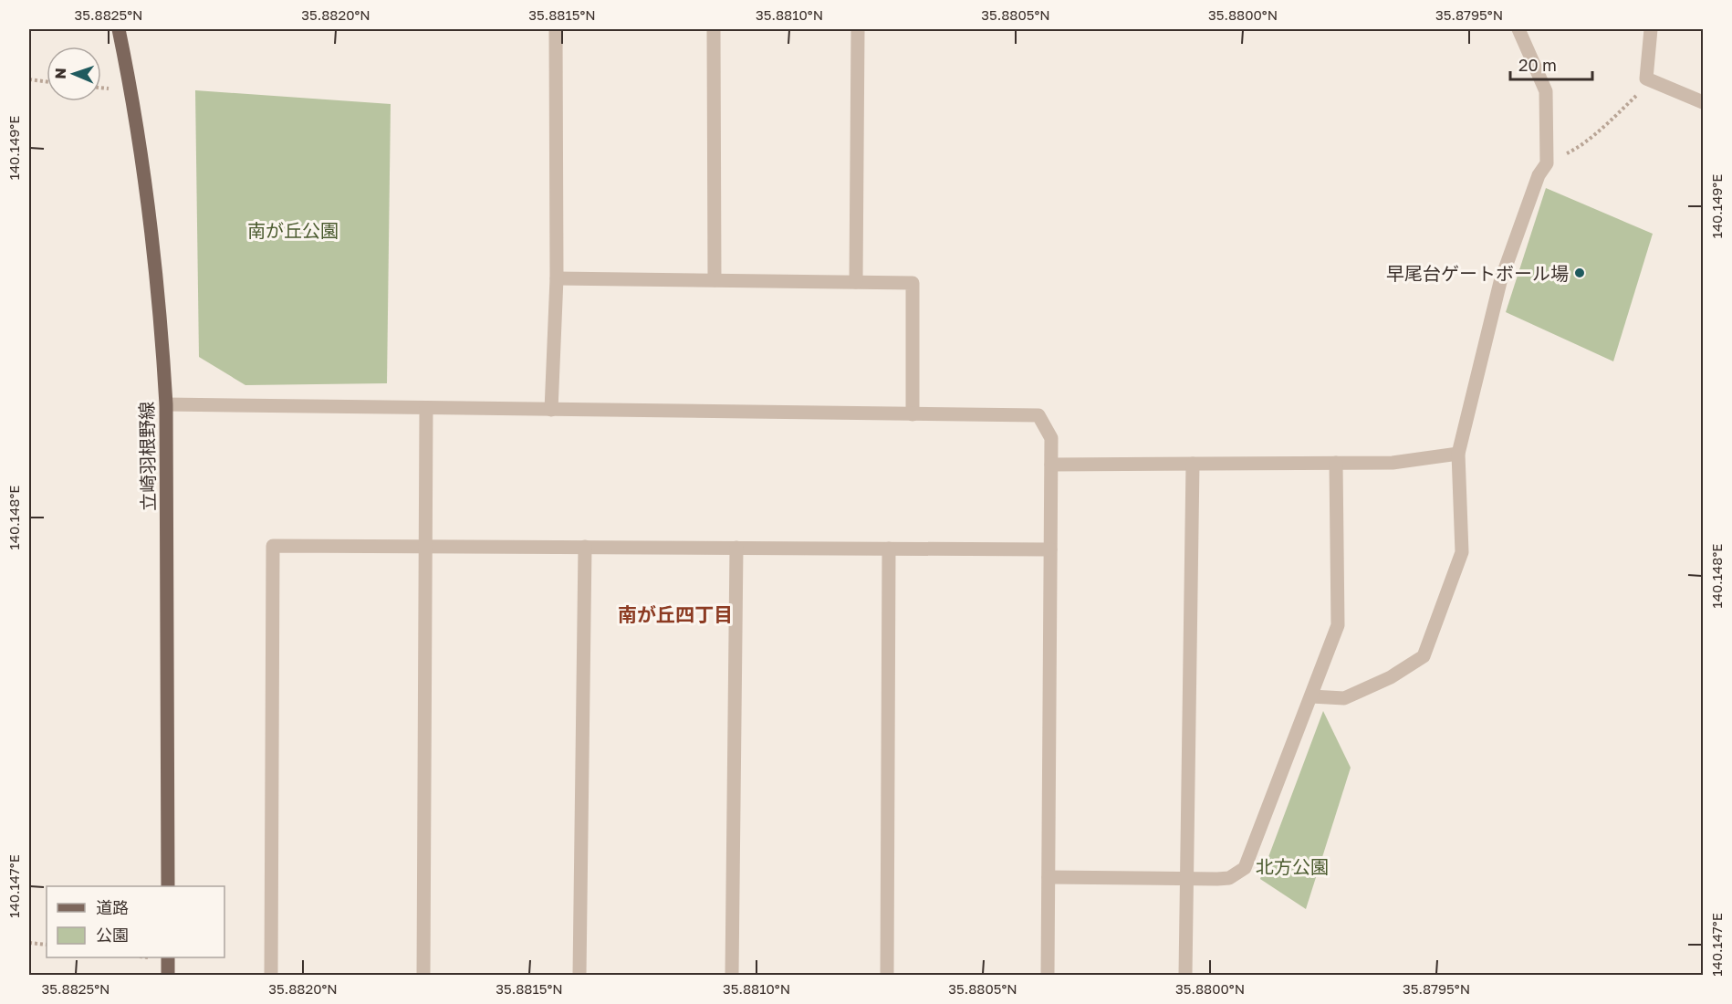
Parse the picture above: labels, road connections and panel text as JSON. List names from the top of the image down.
{
  "streets": {
    "main road": ["立崎羽根野線"]
  },
  "districts": ["南が丘四丁目"],
  "parks": ["南が丘公園", "北方公園"],
  "places": ["早尾台ゲートボール場"],
  "legend": ["道路", "公園"],
  "scale_bar": "20 m",
  "north": "left",
  "coordinates": [
    "35.8825°N",
    "35.8820°N",
    "35.8815°N",
    "35.8810°N",
    "35.8805°N",
    "35.8800°N",
    "35.8795°N",
    "140.149°E",
    "140.148°E",
    "140.147°E"
  ]
}
